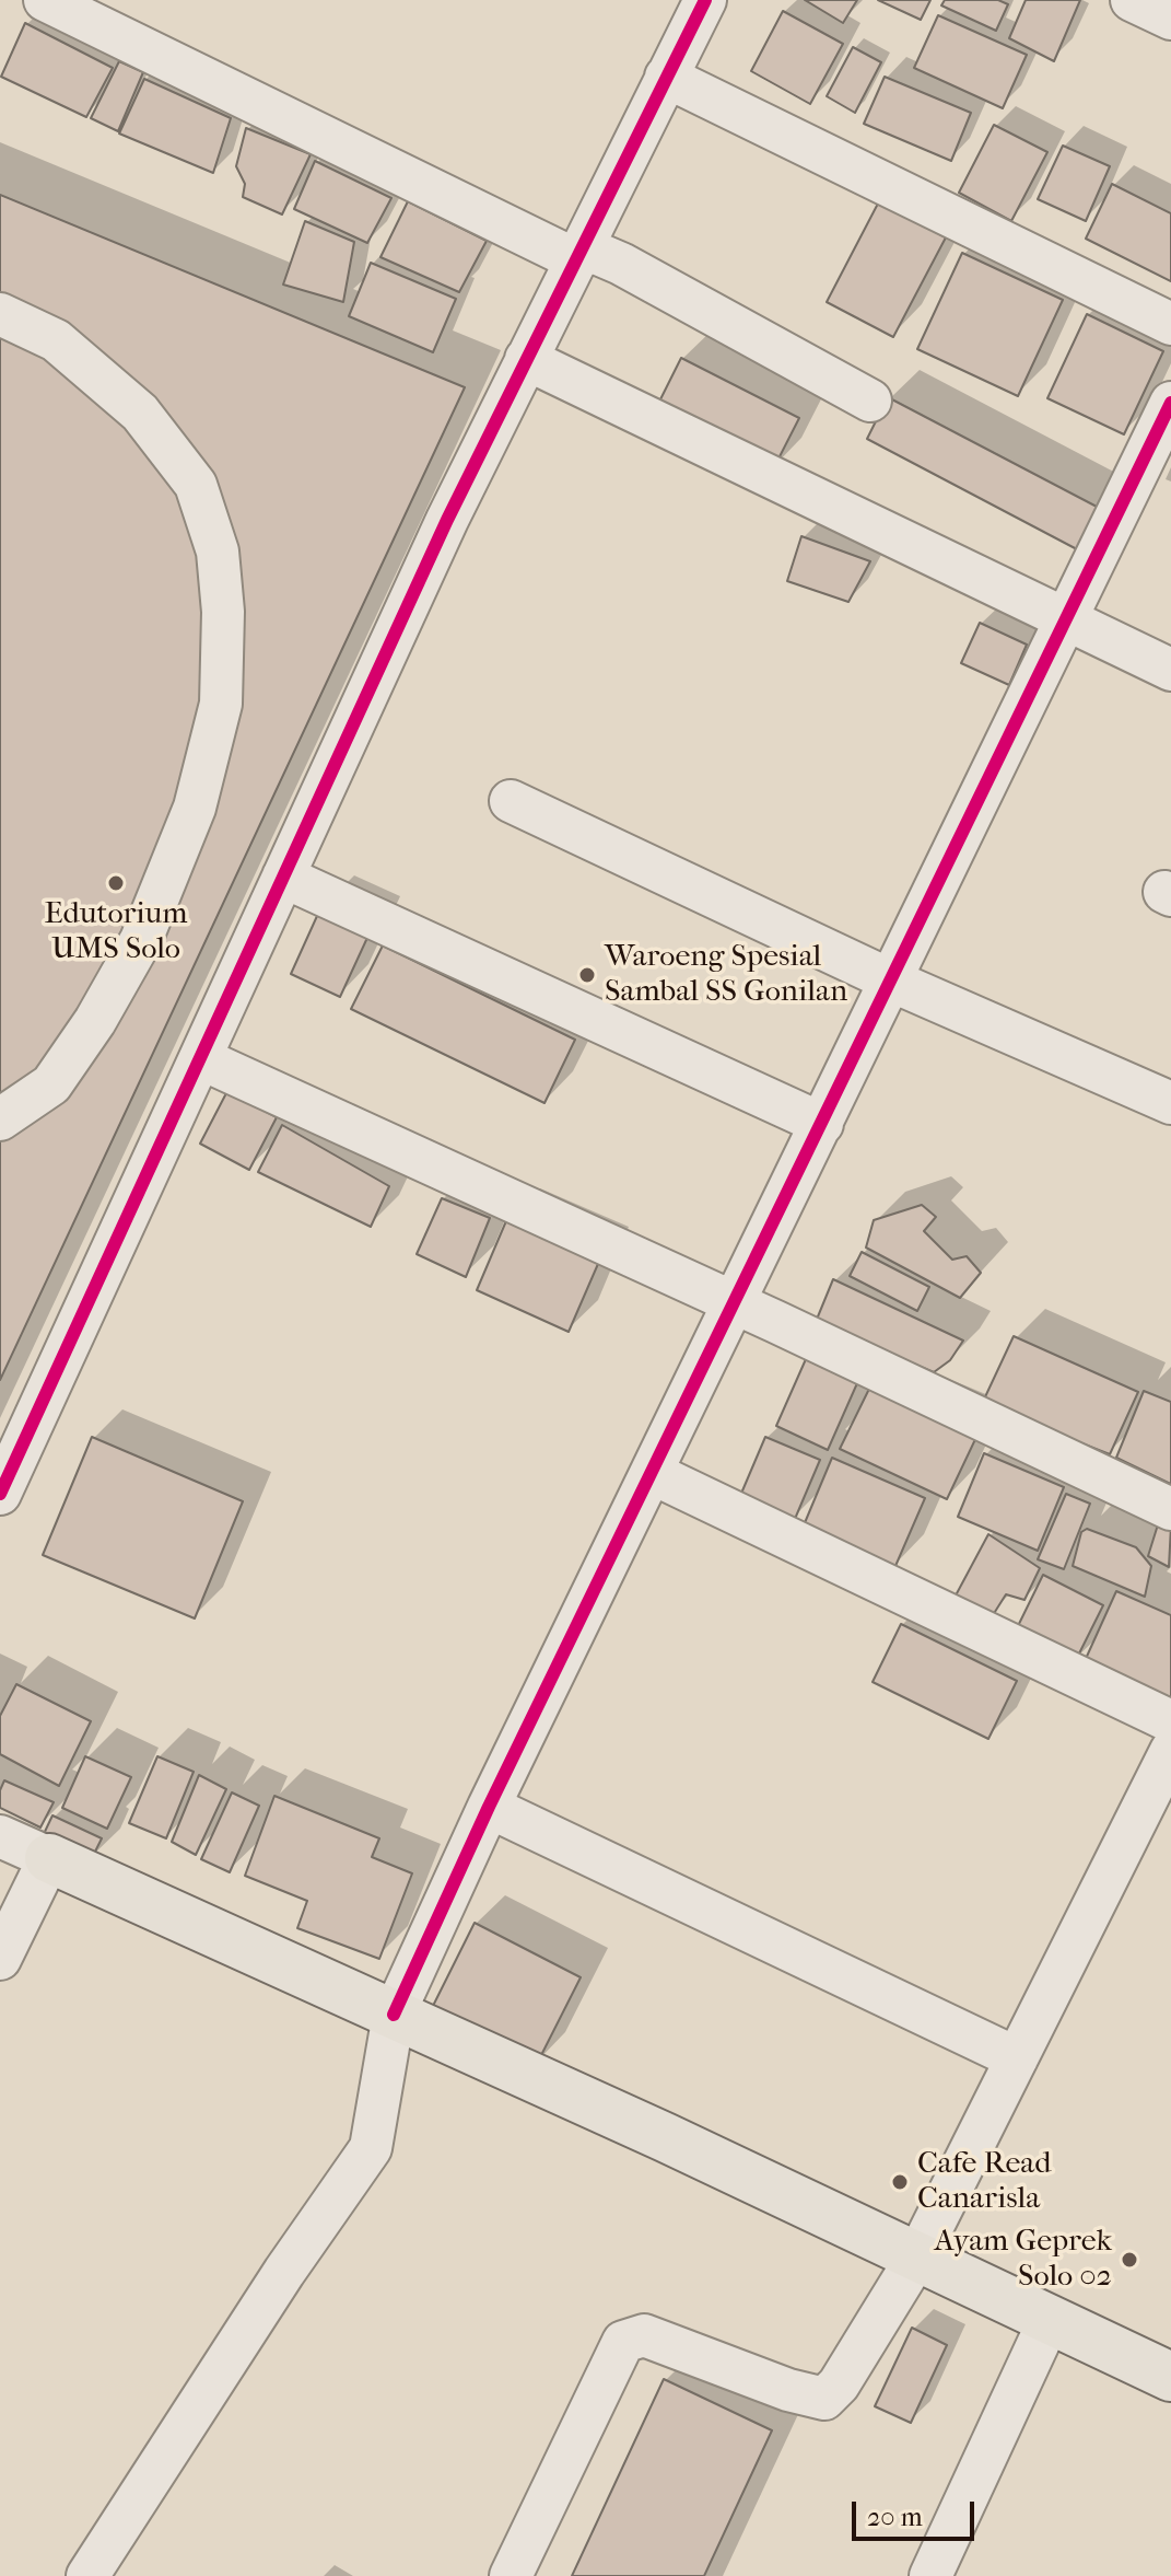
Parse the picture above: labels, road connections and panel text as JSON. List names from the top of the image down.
{
  "places": [
    "Edutorium UMS Solo",
    "Waroeng Spesial Sambal SS Gonilan",
    "Cafe Read Canarisla",
    "Ayam Geprek Solo 02"
  ],
  "scale_bar": "20 m"
}
